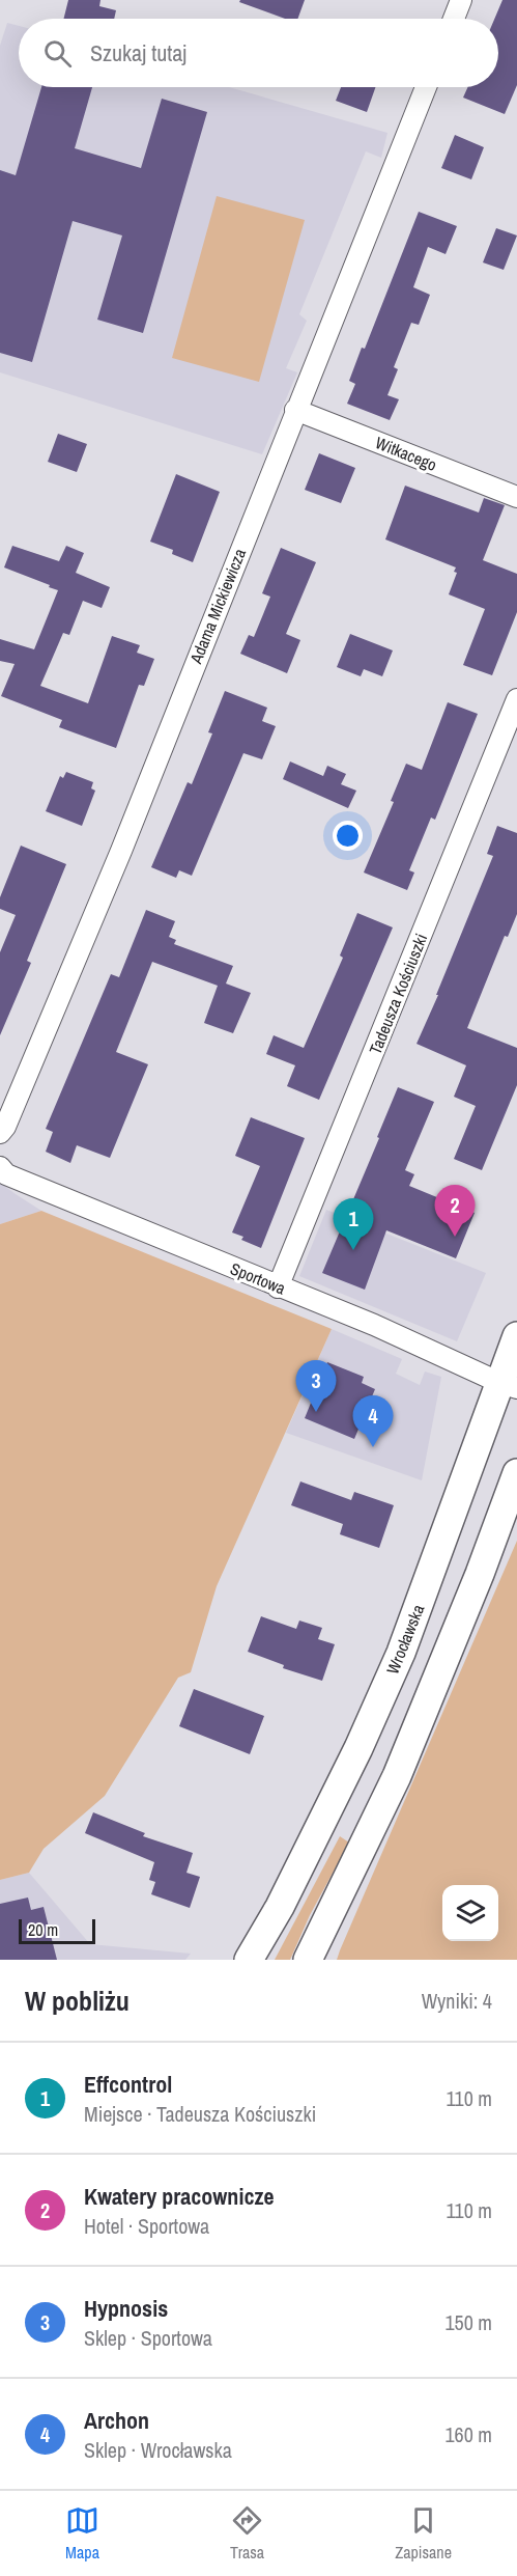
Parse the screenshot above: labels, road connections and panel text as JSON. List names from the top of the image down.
{
  "streets": {
    "main road": ["Wrocławska"],
    "street": [
      "Witkacego",
      "Adama Mickiewicza",
      "Tadeusza Kościuszki",
      "Sportowa"
    ]
  },
  "crossings": [
    ["Witkacego", "Adama Mickiewicza"],
    ["Tadeusza Kościuszki", "Sportowa"],
    ["Sportowa", "Wrocławska"]
  ],
  "scale_bar": "20 m",
  "page": {
    "search": "Szukaj tutaj",
    "pins": [
      "2",
      "1",
      "3",
      "4"
    ],
    "scale": "20 m",
    "heading": ["W pobliżu", "Wyniki: 4"],
    "list": [
      {
        "mark": "1",
        "name": "Effcontrol",
        "note": "Miejsce · Tadeusza Kościuszki",
        "value": "110 m"
      },
      {
        "mark": "2",
        "name": "Kwatery pracownicze",
        "note": "Hotel · Sportowa",
        "value": "110 m"
      },
      {
        "mark": "3",
        "name": "Hypnosis",
        "note": "Sklep · Sportowa",
        "value": "150 m"
      },
      {
        "mark": "4",
        "name": "Archon",
        "note": "Sklep · Wrocławska",
        "value": "160 m"
      }
    ],
    "nav": ["Mapa", "Trasa", "Zapisane"]
  }
}
